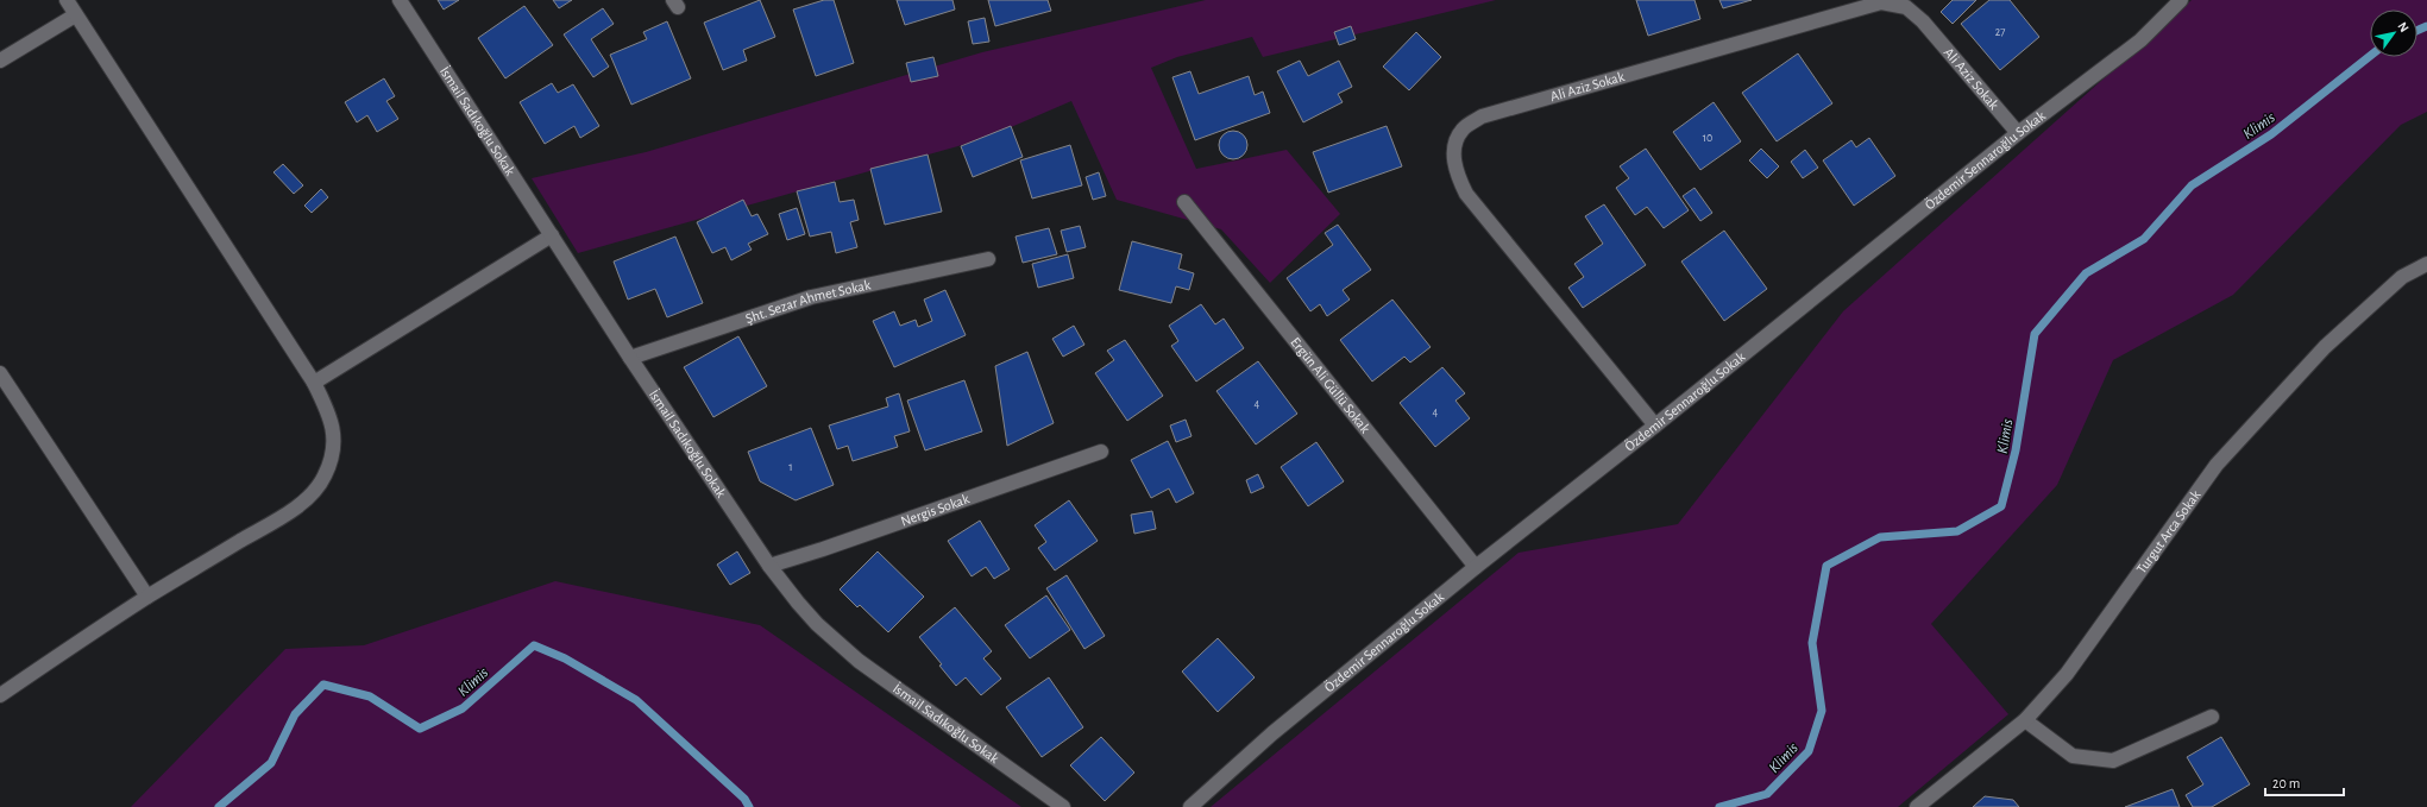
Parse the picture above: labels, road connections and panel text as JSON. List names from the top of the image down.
{
  "streets": {
    "street": [
      "Ali Aziz Sokak",
      "İsmail Sadıkoğlu Sokak",
      "Özdemir Sennaroğlu Sokak",
      "Şht. Sezar Ahmet Sokak",
      "Ergün Ali Güllü Sokak",
      "Nergis Sokak",
      "Turgut Arca Sokak"
    ]
  },
  "crossings": [
    ["Ali Aziz Sokak", "Özdemir Sennaroğlu Sokak"],
    ["İsmail Sadıkoğlu Sokak", "Şht. Sezar Ahmet Sokak"],
    ["İsmail Sadıkoğlu Sokak", "Nergis Sokak"],
    ["Özdemir Sennaroğlu Sokak", "Ergün Ali Güllü Sokak"]
  ],
  "water": ["Klimis"],
  "house_numbers": [
    "27",
    "10",
    "4",
    "4",
    "1"
  ],
  "scale_bar": "20 m",
  "north": "top right"
}
